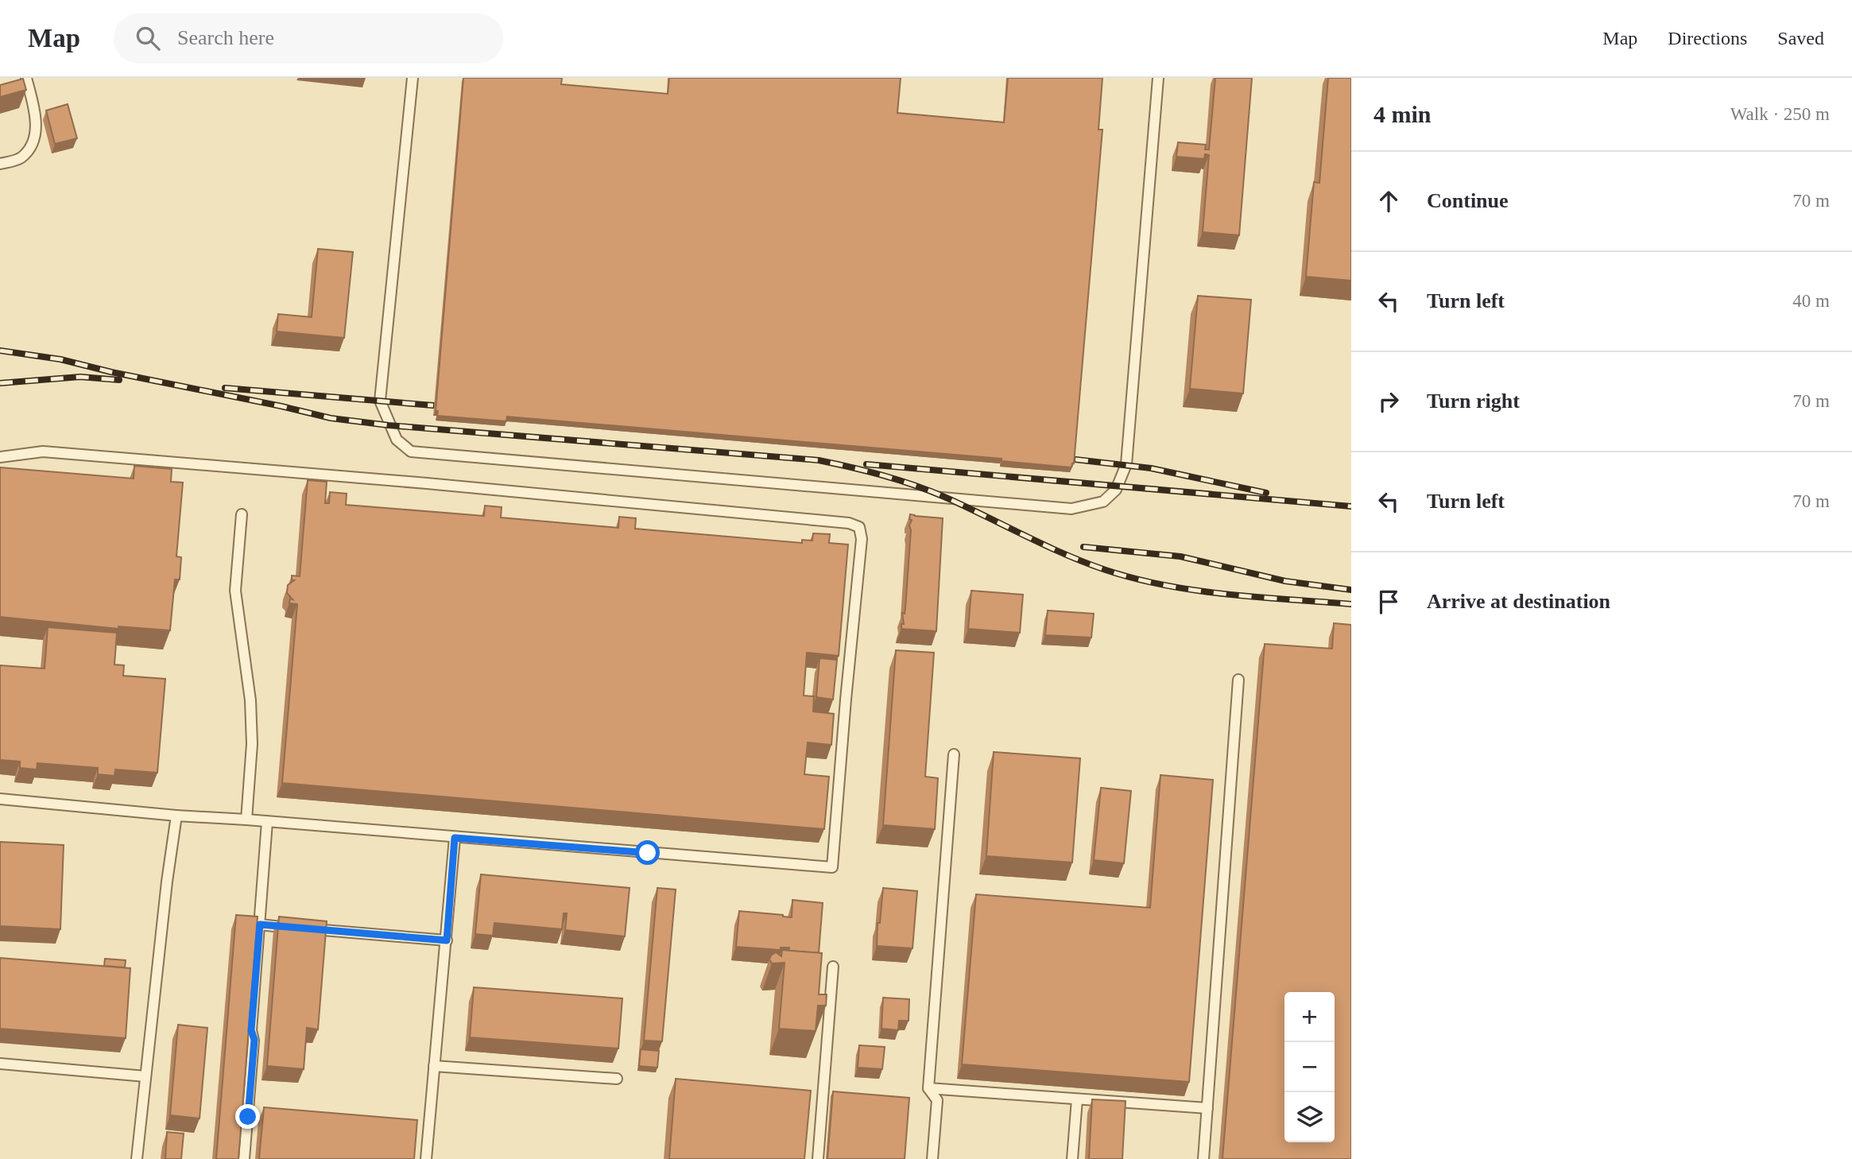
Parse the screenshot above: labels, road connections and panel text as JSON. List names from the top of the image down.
{
  "page": {
    "header": "Map",
    "search": "Search here",
    "nav": ["Map", "Directions", "Saved"],
    "heading": ["4 min", "Walk · 250 m"],
    "list": [
      ["Continue", "70 m"],
      ["Turn left", "40 m"],
      ["Turn right", "70 m"],
      ["Turn left", "70 m"],
      "Arrive at destination"
    ],
    "map_buttons": ["+", "−"]
  }
}
